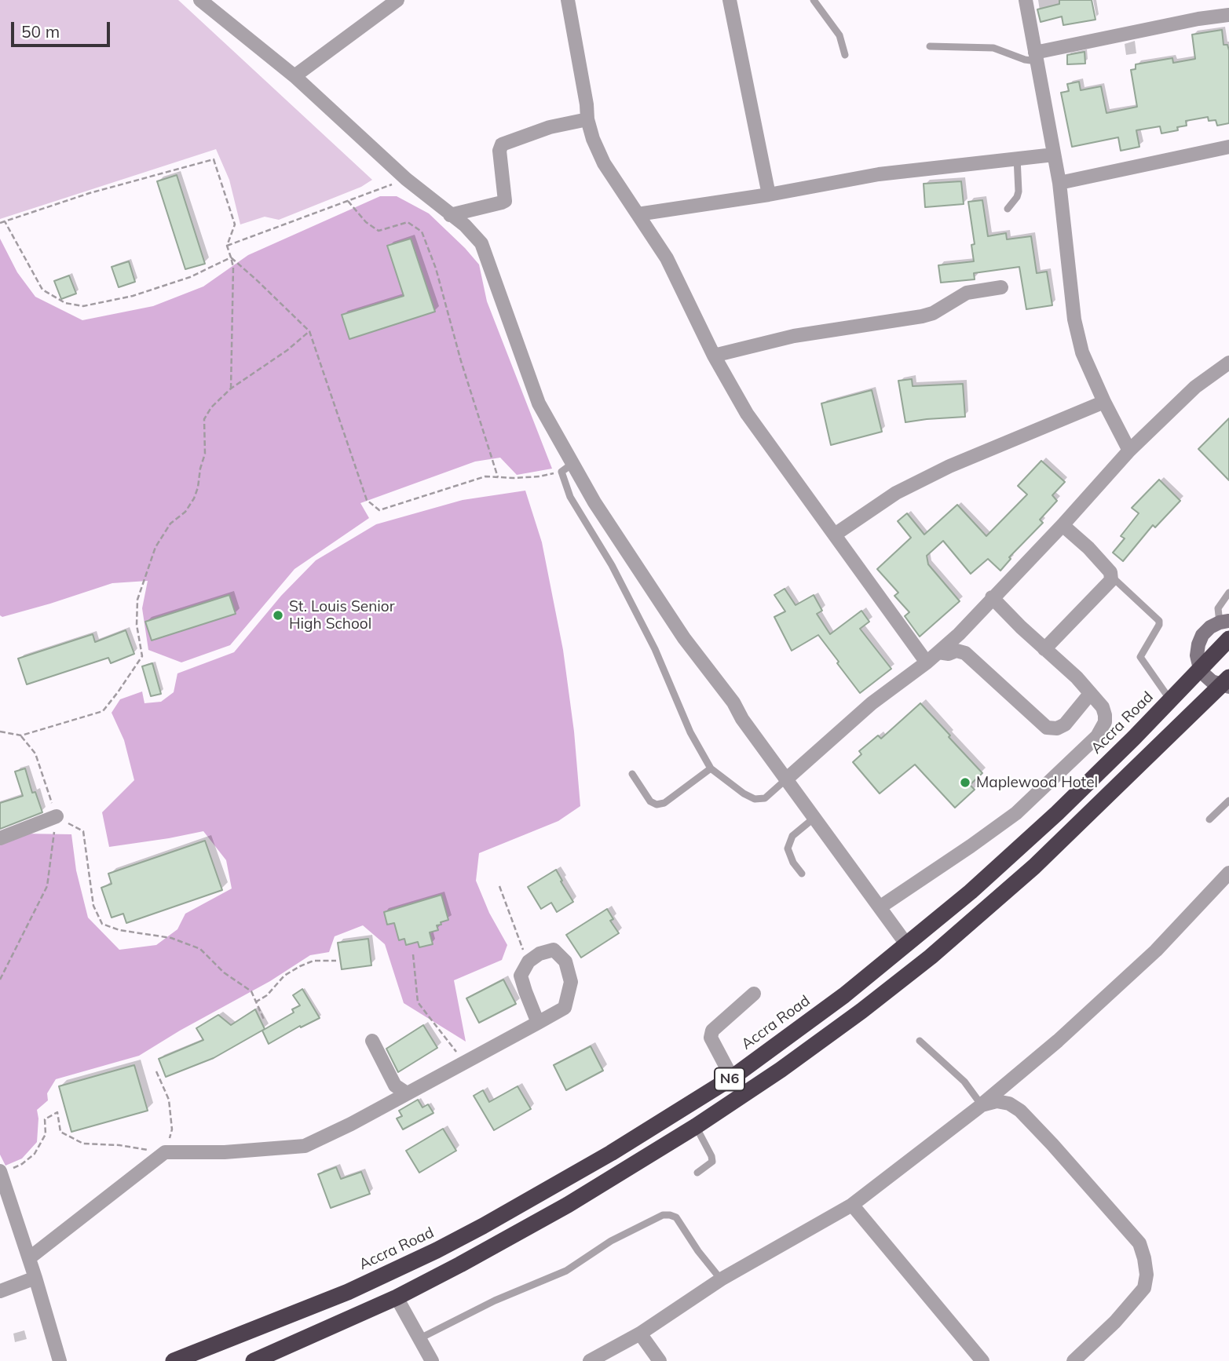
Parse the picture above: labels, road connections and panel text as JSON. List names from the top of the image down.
{
  "streets": {
    "highway": ["Accra Road", "N6"]
  },
  "places": ["St. Louis Senior High School", "Maplewood Hotel"],
  "scale_bar": "50 m"
}
